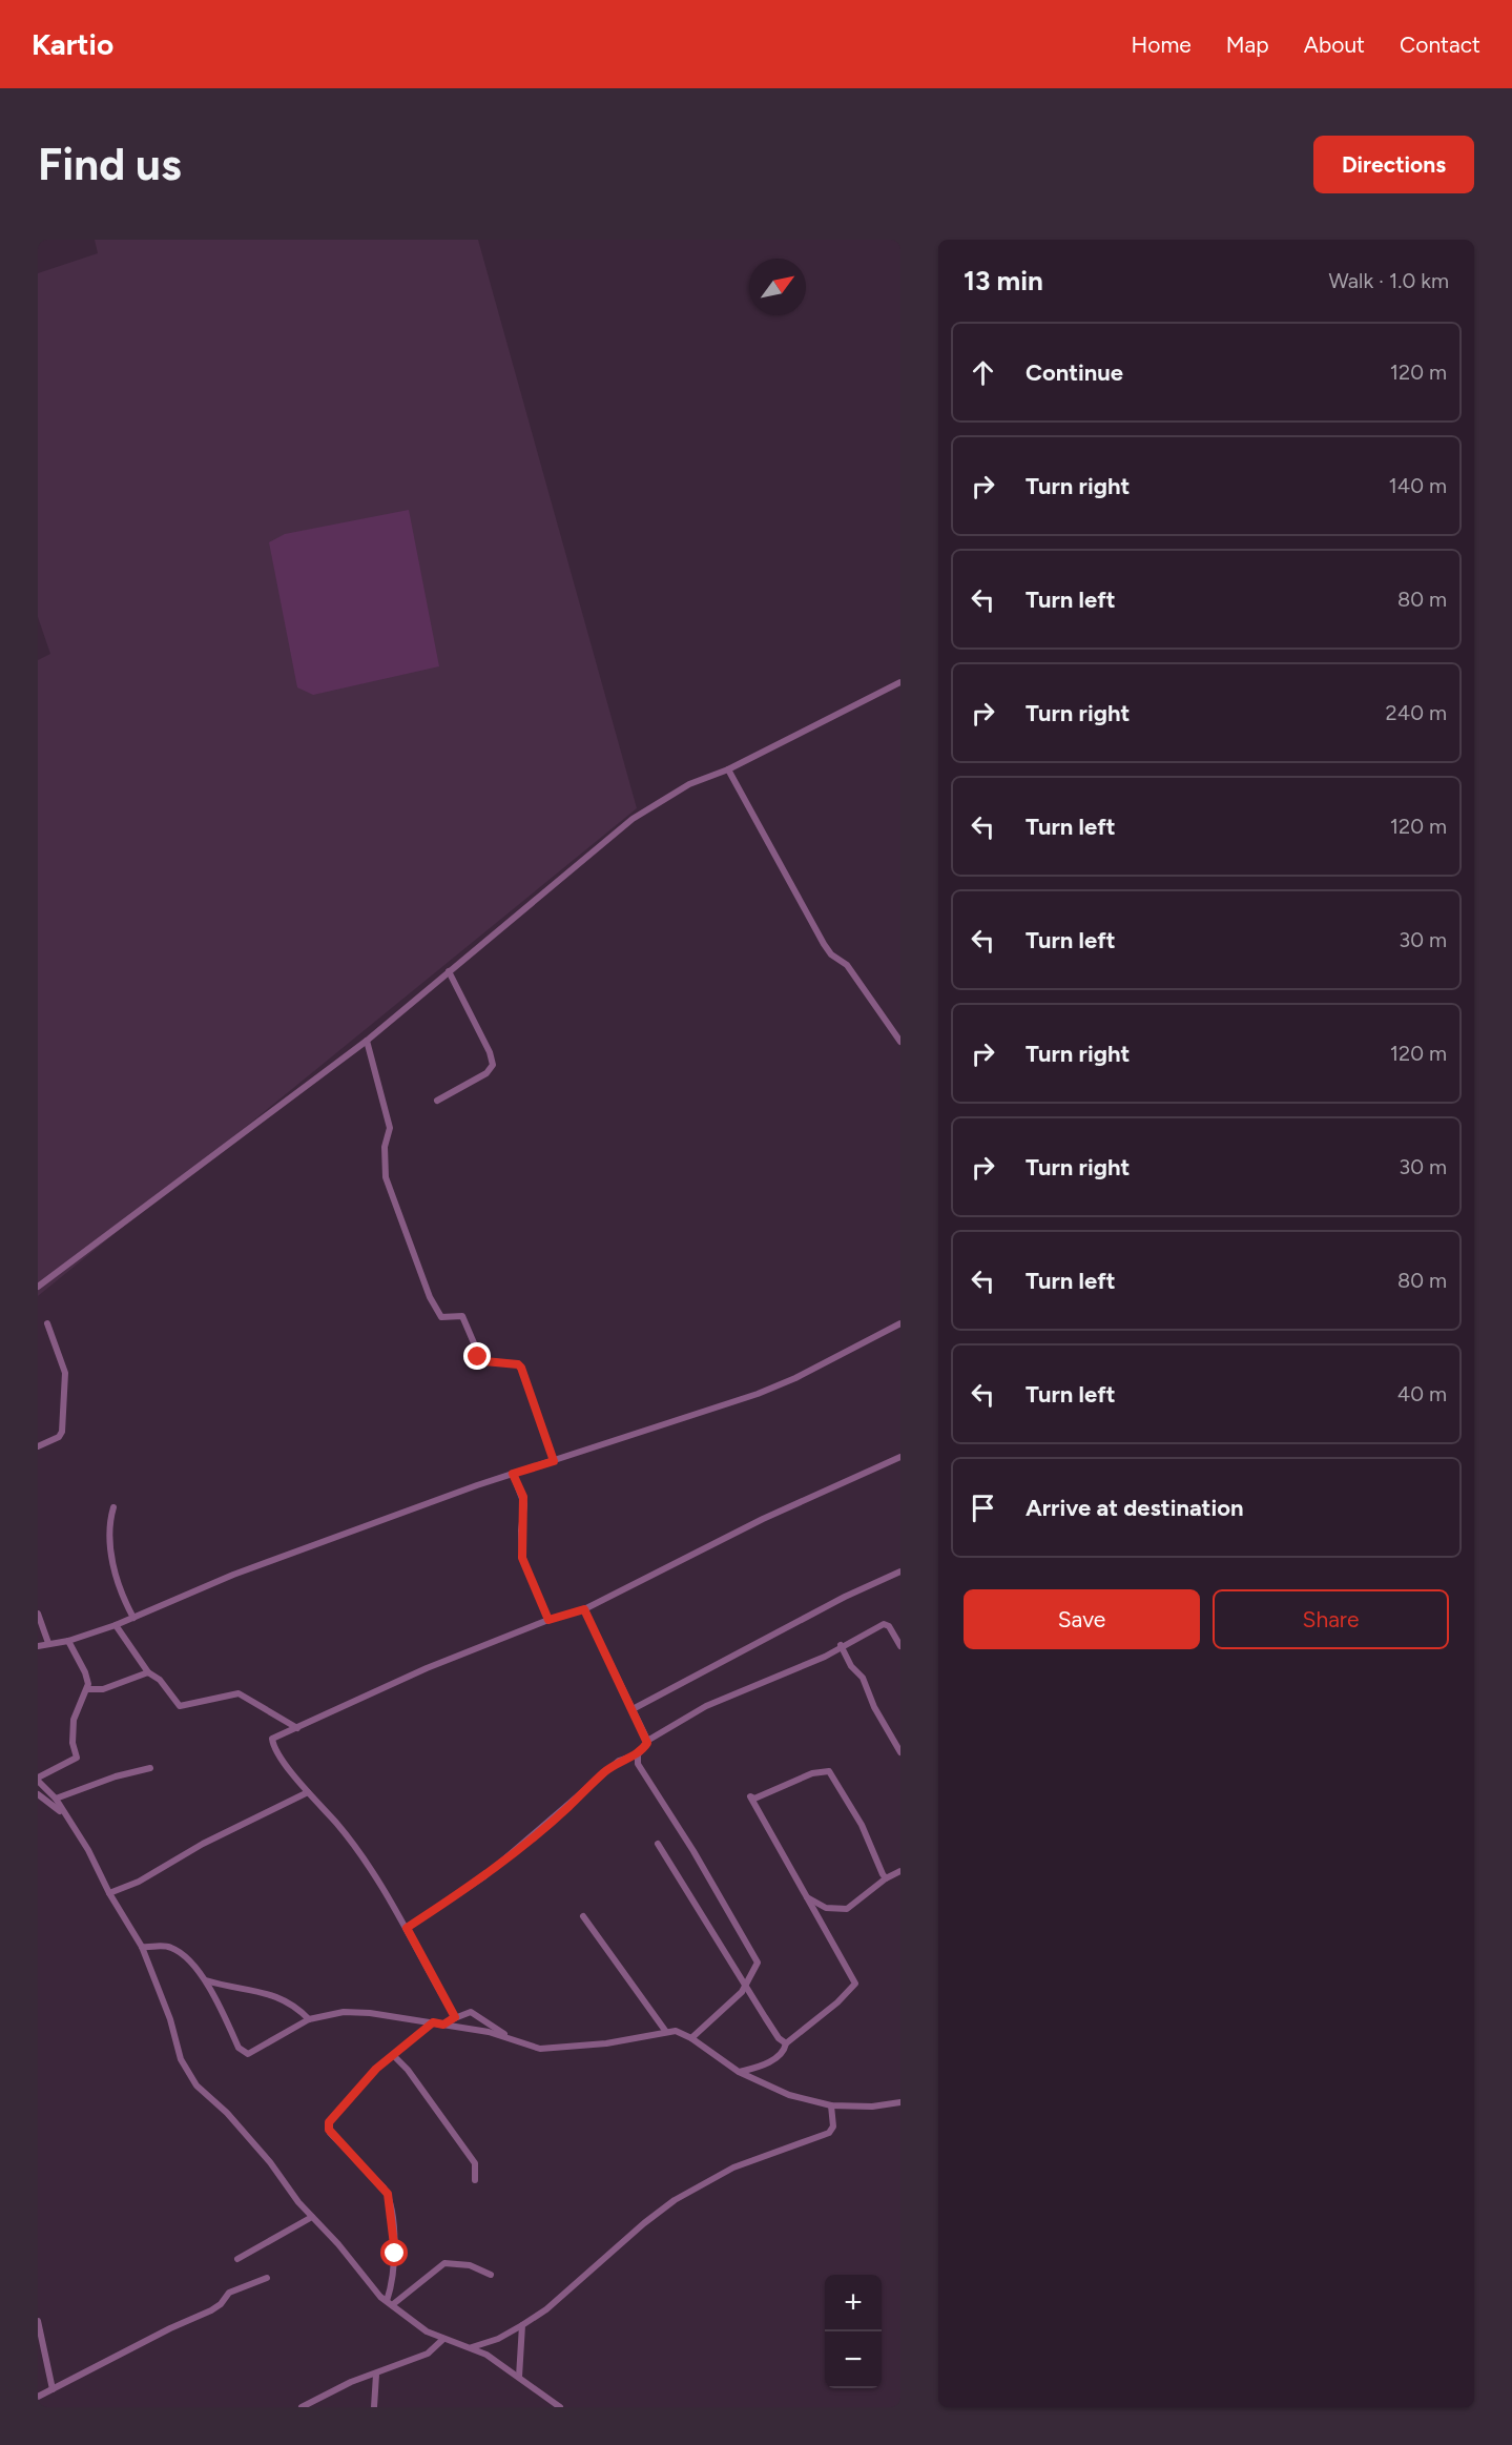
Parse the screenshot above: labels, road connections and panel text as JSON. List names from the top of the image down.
{
  "north": "top right",
  "page": {
    "header": "Kartio",
    "nav": [
      "Home",
      "Map",
      "About",
      "Contact"
    ],
    "buttons": [
      "Directions",
      ["Save", "Share"]
    ],
    "title": "Find us",
    "heading": ["13 min", "Walk · 1.0 km"],
    "list": [
      ["Continue", "120 m"],
      ["Turn right", "140 m"],
      ["Turn left", "80 m"],
      ["Turn right", "240 m"],
      ["Turn left", "120 m"],
      ["Turn left", "30 m"],
      ["Turn right", "120 m"],
      ["Turn right", "30 m"],
      ["Turn left", "80 m"],
      ["Turn left", "40 m"],
      "Arrive at destination"
    ],
    "map_buttons": ["+", "−"]
  }
}
